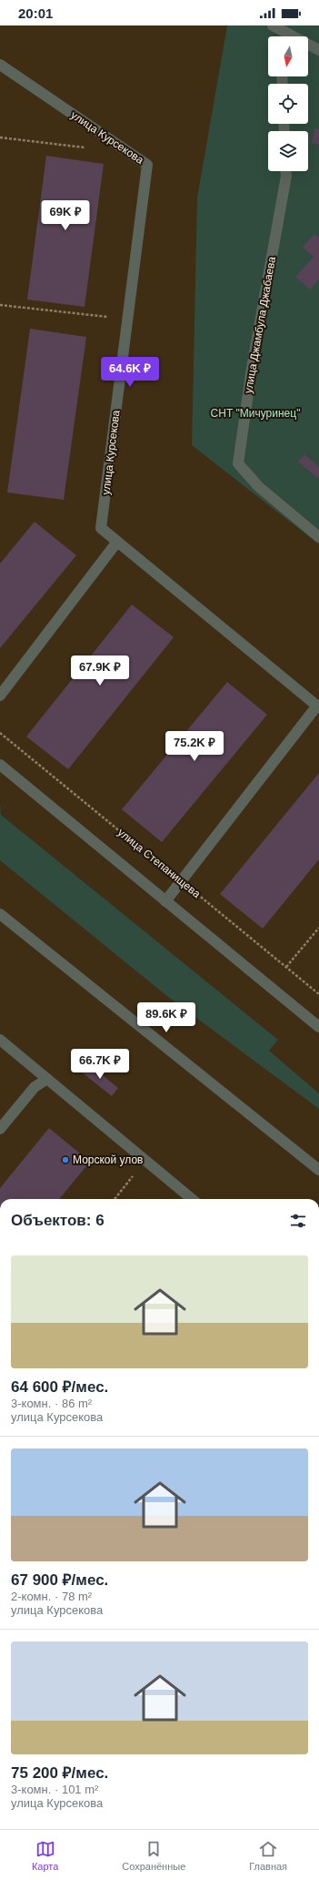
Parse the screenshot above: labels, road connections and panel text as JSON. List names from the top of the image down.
{
  "streets": {
    "street": ["улица Курсекова", "улица Джамбула Джабаева"],
    "path": ["улица Степанищева"]
  },
  "parks": ["СНТ \"Мичуринец\""],
  "places": ["Морской улов"],
  "north": "bottom",
  "page": {
    "status": "20:01",
    "price": [
      "69K ₽",
      "64.6K ₽",
      "67.9K ₽",
      "75.2K ₽",
      "89.6K ₽",
      "66.7K ₽"
    ],
    "heading": "Объектов: 6",
    "list": [
      {
        "name": "64 600 ₽/мес.",
        "note": "3-комн. · 86 m² · улица Курсекова"
      },
      {
        "name": "67 900 ₽/мес.",
        "note": "2-комн. · 78 m² · улица Курсекова"
      },
      {
        "name": "75 200 ₽/мес.",
        "note": "3-комн. · 101 m² · улица Курсекова"
      }
    ],
    "tabs": ["Карта", "Сохранённые", "Главная"]
  }
}
